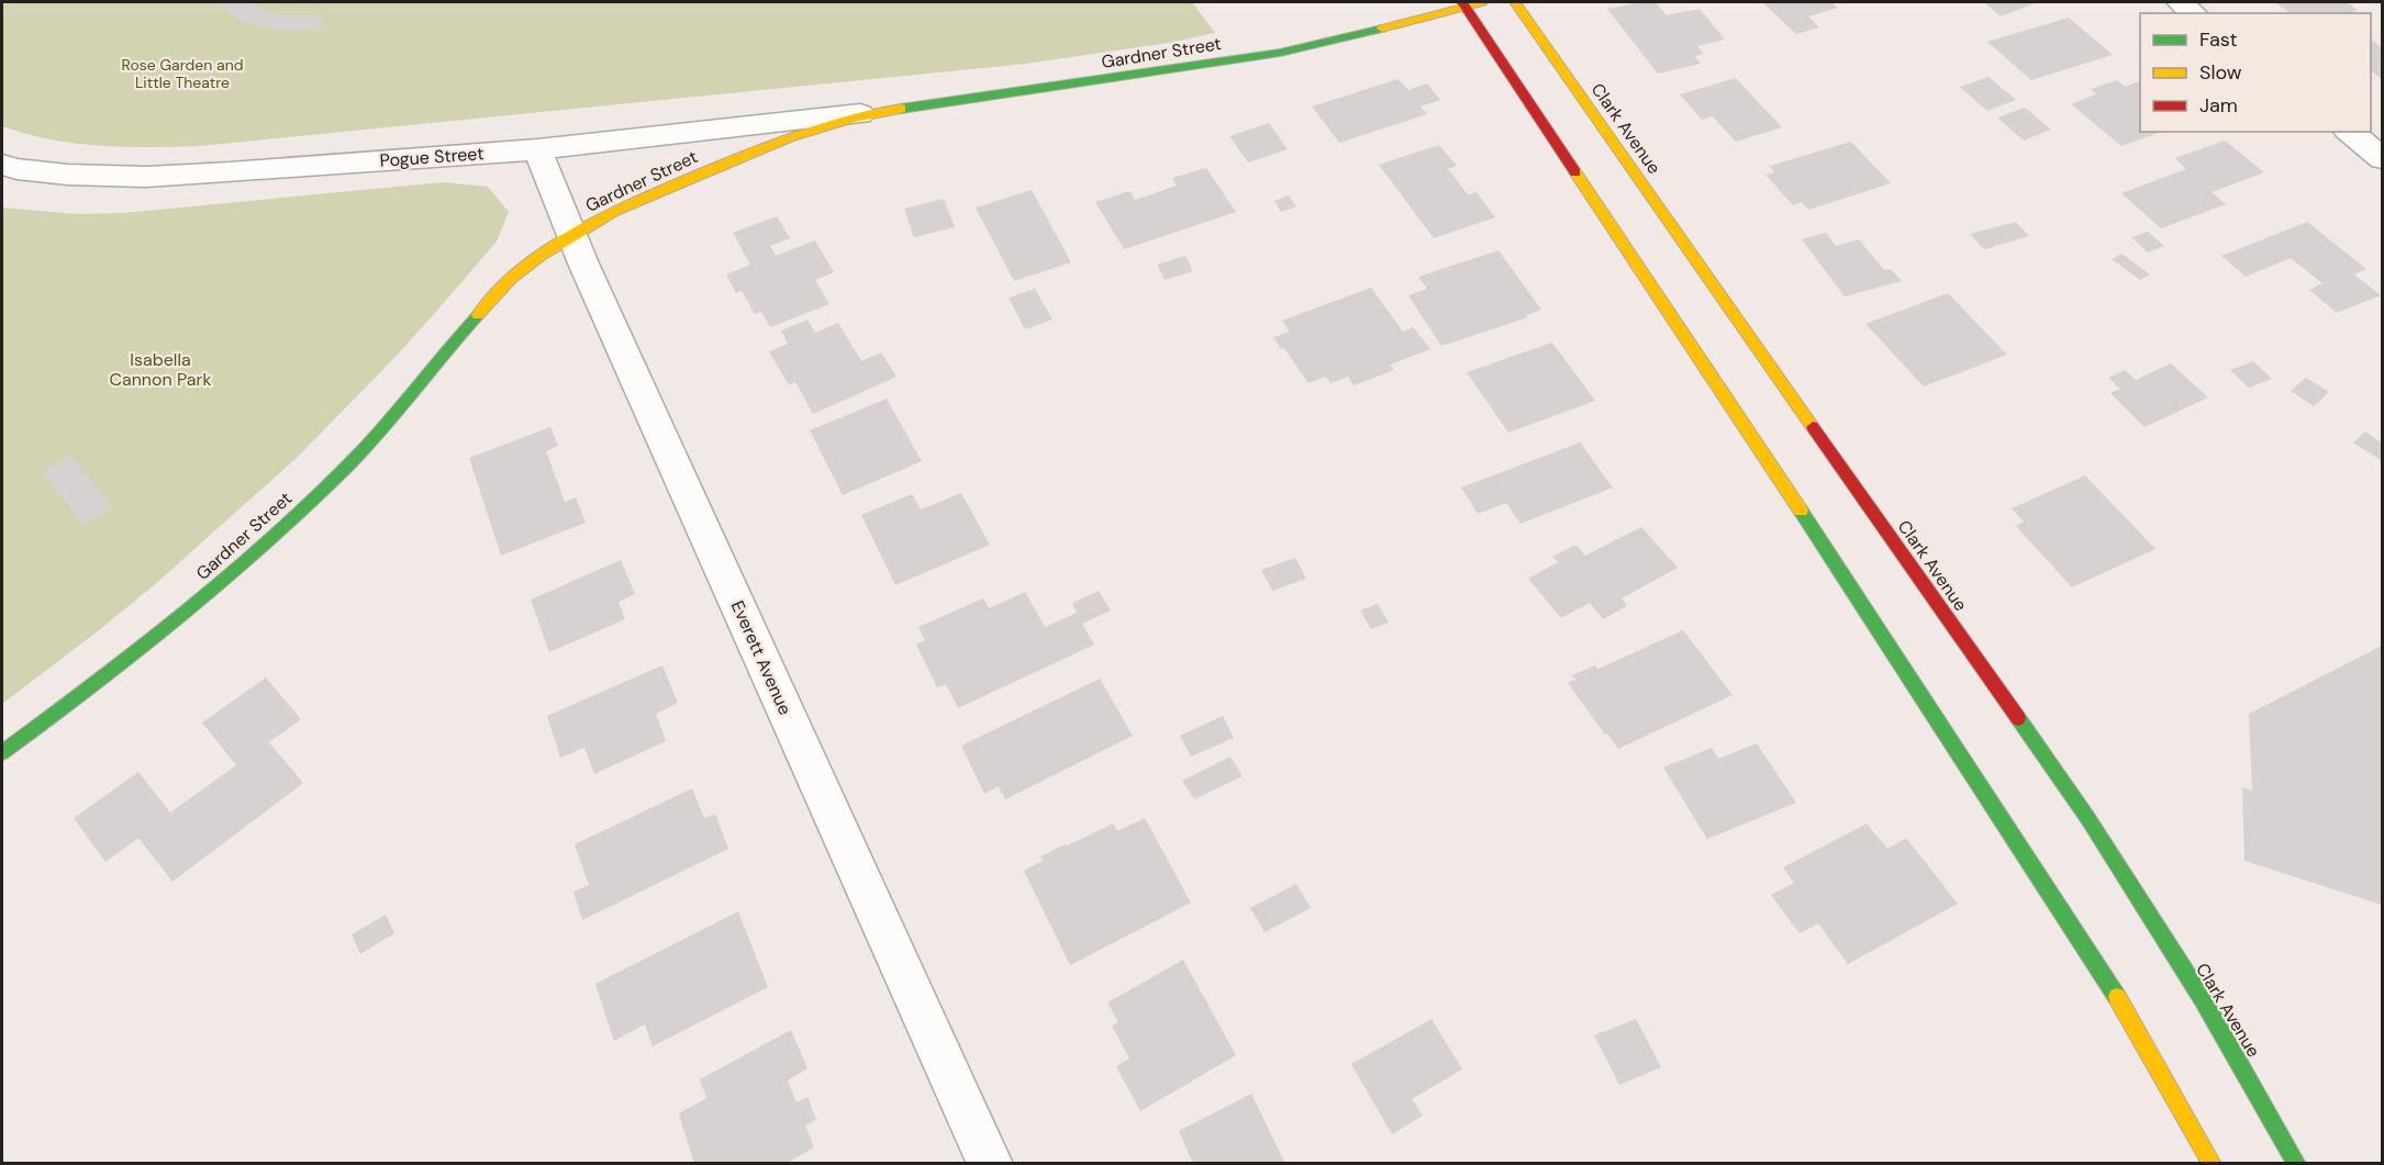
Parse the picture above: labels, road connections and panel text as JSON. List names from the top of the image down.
{
  "streets": {
    "main road": ["Gardner Street", "Clark Avenue"],
    "street": ["Pogue Street", "Everett Avenue"]
  },
  "crossings": [
    ["Gardner Street", "Pogue Street"],
    ["Gardner Street", "Everett Avenue"],
    ["Pogue Street", "Everett Avenue"]
  ],
  "parks": ["Rose Garden and Little Theatre", "Isabella Cannon Park"],
  "legend": ["Fast", "Slow", "Jam"]
}
